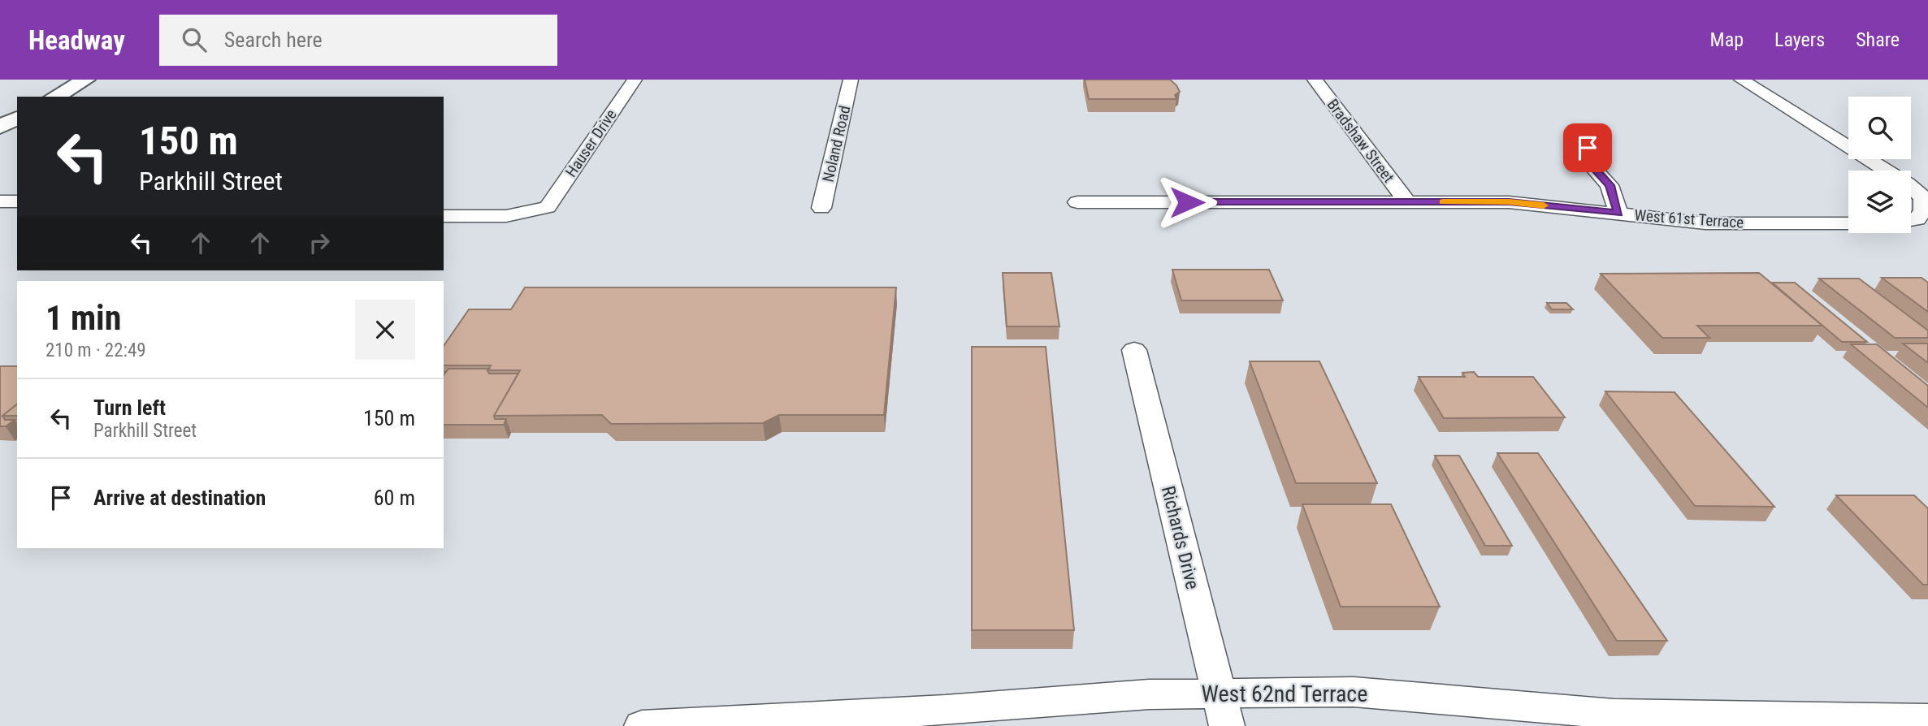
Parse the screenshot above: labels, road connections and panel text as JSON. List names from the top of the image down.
{
  "streets": {
    "street": [
      "Bradshaw Street",
      "Hauser Drive",
      "Noland Road",
      "West 61st Terrace",
      "Richards Drive",
      "West 62nd Terrace"
    ]
  },
  "crossings": [
    ["Bradshaw Street", "West 61st Terrace"],
    ["Richards Drive", "West 62nd Terrace"]
  ],
  "page": {
    "header": "Headway",
    "search": "Search here",
    "nav": ["Map", "Layers", "Share"],
    "turn": ["150 m", "Parkhill Street"],
    "heading": ["1 min", "210 m · 22:49"],
    "list": [
      {
        "name": "Turn left",
        "note": "Parkhill Street",
        "value": "150 m"
      },
      {
        "name": "Arrive at destination",
        "value": "60 m"
      }
    ]
  }
}
